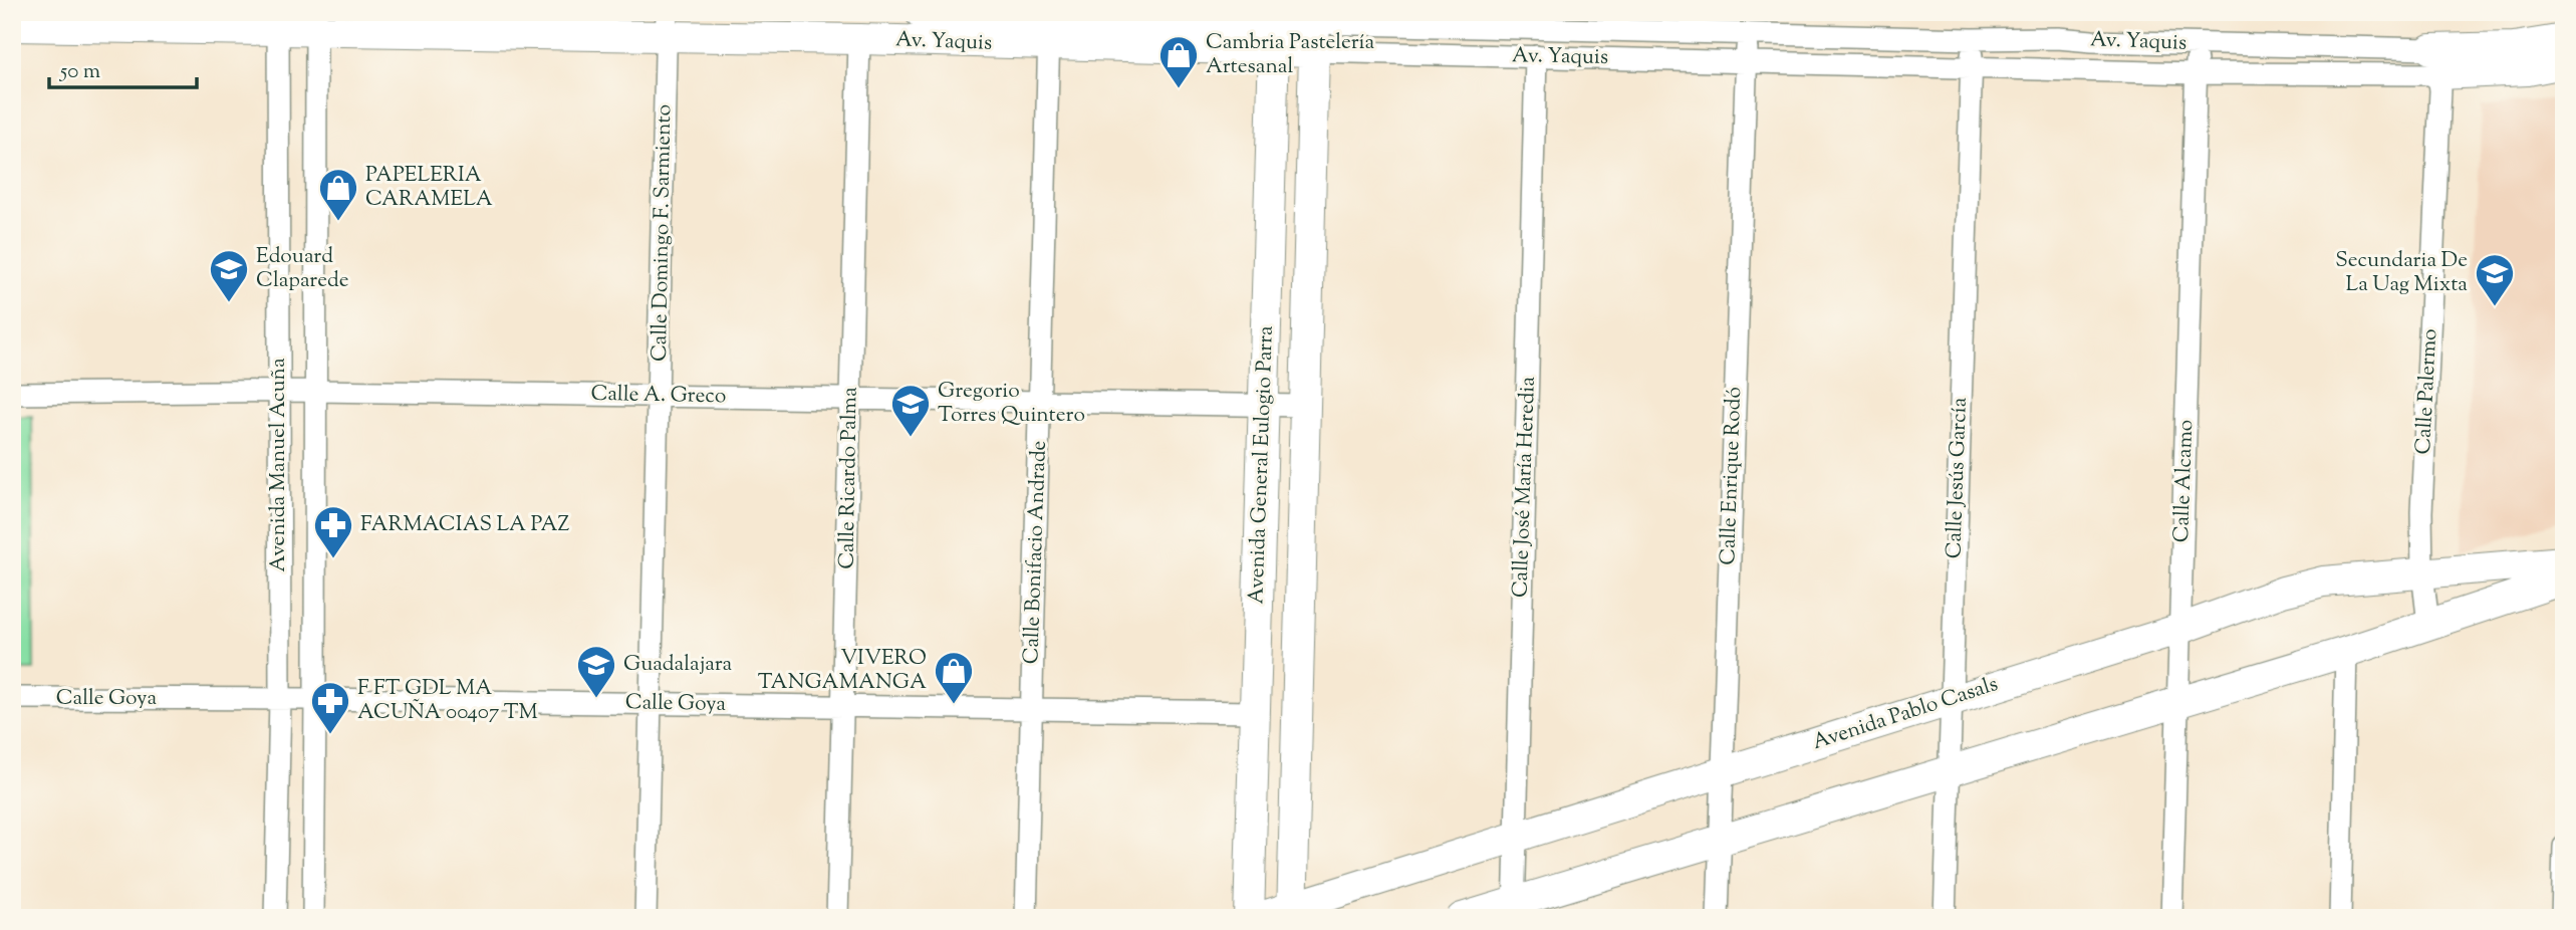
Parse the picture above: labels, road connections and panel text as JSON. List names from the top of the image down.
{
  "streets": {
    "street": [
      "Av. Yaquis",
      "Calle Domingo F. Sarmiento",
      "Calle Palermo",
      "Calle A. Greco",
      "Avenida Manuel Acuña",
      "Avenida General Eulogio Parra",
      "Calle Enrique Rodó",
      "Calle Ricardo Palma",
      "Calle Jesús García",
      "Calle Alcamo",
      "Calle José María Heredia",
      "Calle Bonifacio Andrade",
      "Calle Goya",
      "Avenida Pablo Casals"
    ]
  },
  "crossings": [
    ["Av. Yaquis", "Calle Domingo F. Sarmiento"],
    ["Av. Yaquis", "Calle Palermo"],
    ["Av. Yaquis", "Avenida Manuel Acuña"],
    ["Av. Yaquis", "Avenida General Eulogio Parra"],
    ["Av. Yaquis", "Calle Enrique Rodó"],
    ["Av. Yaquis", "Calle Ricardo Palma"],
    ["Av. Yaquis", "Calle Jesús García"],
    ["Av. Yaquis", "Calle Alcamo"],
    ["Av. Yaquis", "Calle José María Heredia"],
    ["Av. Yaquis", "Calle Bonifacio Andrade"],
    ["Calle Domingo F. Sarmiento", "Calle A. Greco"],
    ["Calle Domingo F. Sarmiento", "Calle Goya"],
    ["Calle Palermo", "Avenida Pablo Casals"],
    ["Calle A. Greco", "Avenida Manuel Acuña"],
    ["Calle A. Greco", "Avenida General Eulogio Parra"],
    ["Calle A. Greco", "Calle Ricardo Palma"],
    ["Calle A. Greco", "Calle Bonifacio Andrade"],
    ["Avenida Manuel Acuña", "Calle Goya"],
    ["Avenida General Eulogio Parra", "Calle Goya"],
    ["Avenida General Eulogio Parra", "Avenida Pablo Casals"],
    ["Calle Enrique Rodó", "Avenida Pablo Casals"],
    ["Calle Ricardo Palma", "Calle Goya"],
    ["Calle Jesús García", "Avenida Pablo Casals"],
    ["Calle Alcamo", "Avenida Pablo Casals"],
    ["Calle José María Heredia", "Avenida Pablo Casals"],
    ["Calle Bonifacio Andrade", "Calle Goya"]
  ],
  "places": {
    "shop": ["Cambria Pastelería Artesanal", "PAPELERIA CARAMELA", "VIVERO TANGAMANGA"],
    "school or university": [
      "Edouard Claparede",
      "Secundaria De La Uag Mixta",
      "Gregorio Torres Quintero",
      "Guadalajara"
    ],
    "pharmacy": ["FARMACIAS LA PAZ", "F FT GDL MA ACUÑA 00407 TM"]
  },
  "scale_bar": "50 m"
}
